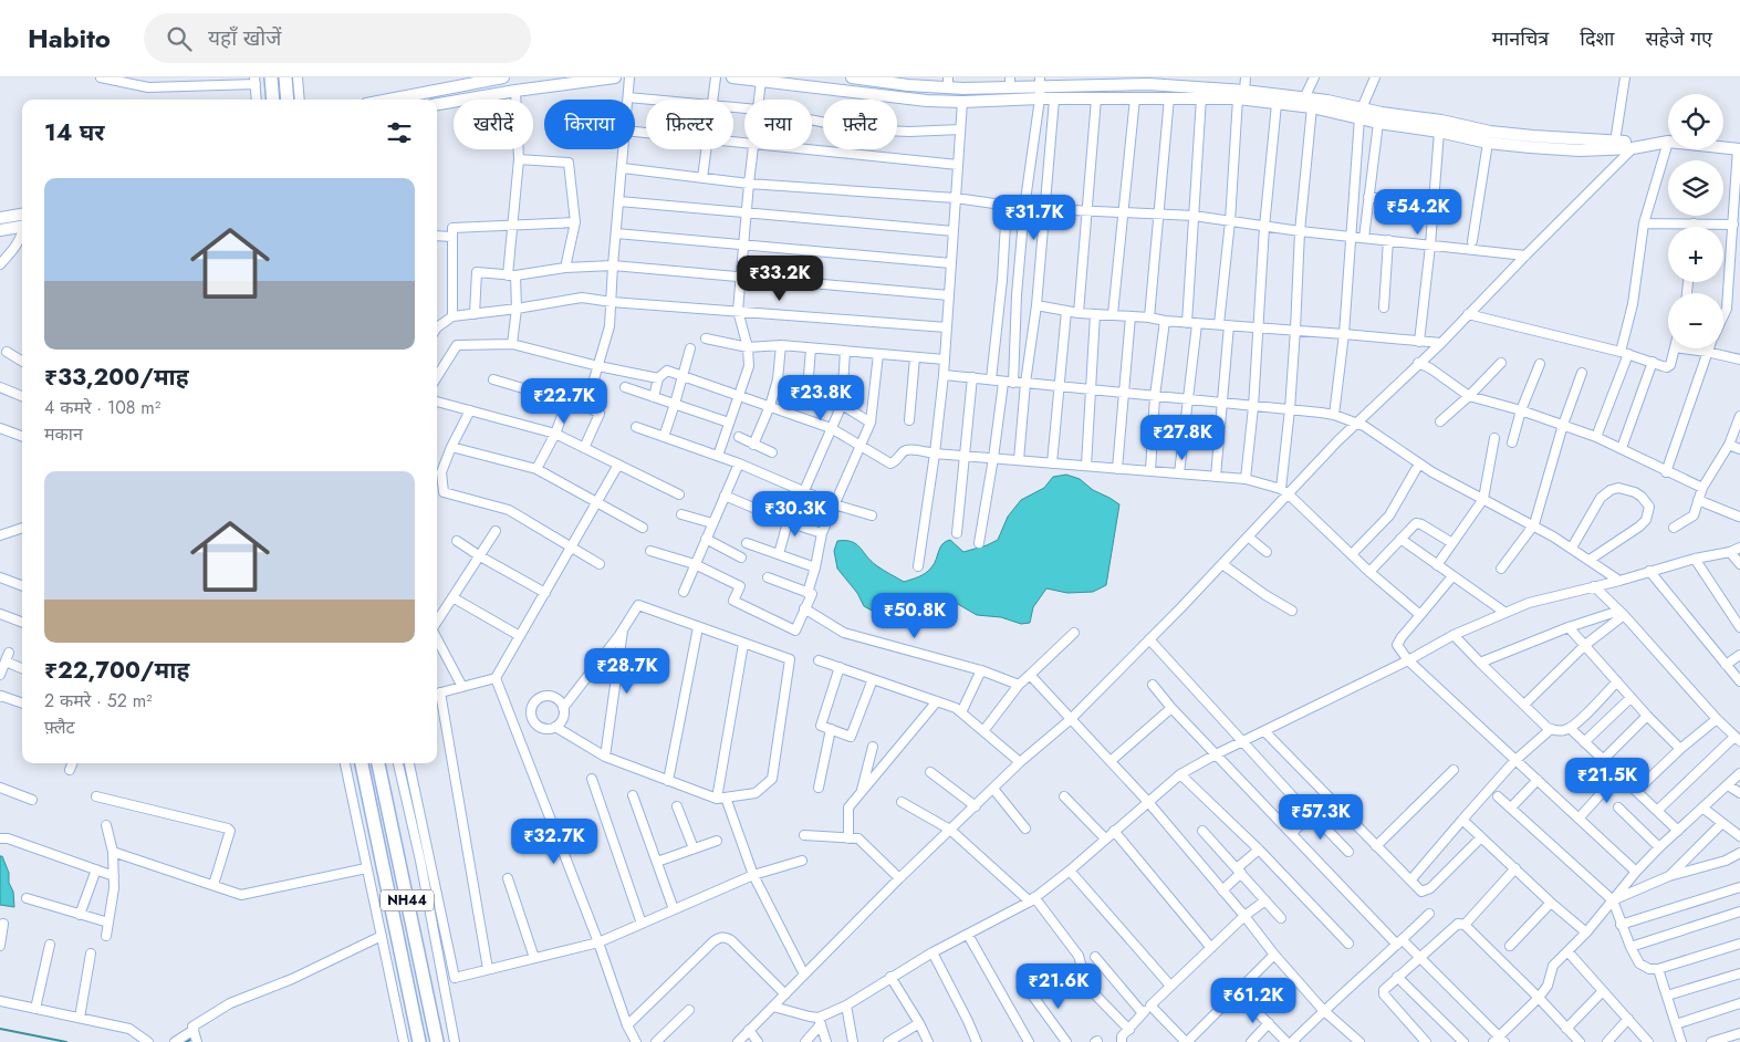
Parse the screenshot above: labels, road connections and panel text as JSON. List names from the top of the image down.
{
  "streets": {
    "highway": ["NH44"]
  },
  "page": {
    "header": "Habito",
    "search": "यहाँ खोजें",
    "nav": ["मानचित्र", "दिशा", "सहेजे गए"],
    "map_buttons": ["+", "−"],
    "chip": [
      "खरीदें",
      "किराया",
      "फ़िल्टर",
      "नया",
      "फ़्लैट"
    ],
    "heading": "14 घर",
    "list": [
      {
        "name": "₹33,200/माह",
        "note": "4 कमरे · 108 m² · मकान"
      },
      {
        "name": "₹22,700/माह",
        "note": "2 कमरे · 52 m² · फ़्लैट"
      }
    ],
    "price": [
      "₹54.2K",
      "₹31.7K",
      "₹33.2K",
      "₹23.8K",
      "₹22.7K",
      "₹27.8K",
      "₹30.3K",
      "₹50.8K",
      "₹28.7K",
      "₹21.5K",
      "₹57.3K",
      "₹32.7K",
      "₹21.6K",
      "₹61.2K"
    ]
  }
}
